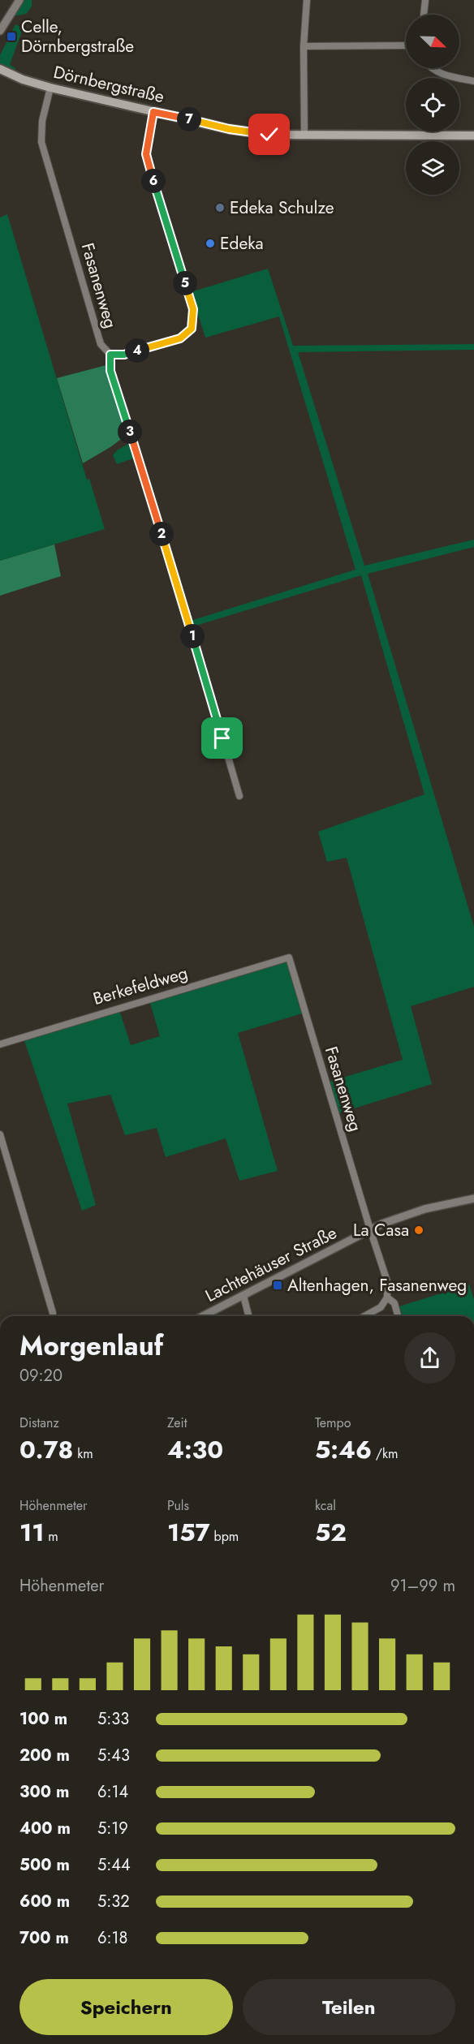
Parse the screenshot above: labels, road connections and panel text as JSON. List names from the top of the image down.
{
  "streets": {
    "main road": ["Dörnbergstraße"],
    "street": ["Fasanenweg", "Berkefeldweg", "Lachtehäuser Straße"]
  },
  "crossings": [
    ["Dörnbergstraße", "Fasanenweg"],
    ["Fasanenweg", "Berkefeldweg"],
    ["Fasanenweg", "Lachtehäuser Straße"]
  ],
  "places": {
    "transit": ["Celle, Dörnbergstraße", "Altenhagen, Fasanenweg"],
    "other": ["Edeka Schulze", "Edeka", "La Casa"]
  },
  "north": "bottom right",
  "page": {
    "pins": [
      "7",
      "6",
      "5",
      "4",
      "3",
      "2",
      "1"
    ],
    "heading": ["Morgenlauf", "09:20"],
    "stats": [
      ["Distanz", "0.78 km"],
      ["Zeit", "4:30"],
      ["Tempo", "5:46 /km"],
      ["Höhenmeter", "11 m"],
      ["Puls", "157 bpm"],
      ["kcal", "52"]
    ],
    "chart": ["Höhenmeter", "91–99 m"],
    "list": [
      {
        "name": "100 m",
        "note": "5:33"
      },
      {
        "name": "200 m",
        "note": "5:43"
      },
      {
        "name": "300 m",
        "note": "6:14"
      },
      {
        "name": "400 m",
        "note": "5:19"
      },
      {
        "name": "500 m",
        "note": "5:44"
      },
      {
        "name": "600 m",
        "note": "5:32"
      },
      {
        "name": "700 m",
        "note": "6:18"
      }
    ],
    "buttons": ["Speichern", "Teilen"]
  }
}
